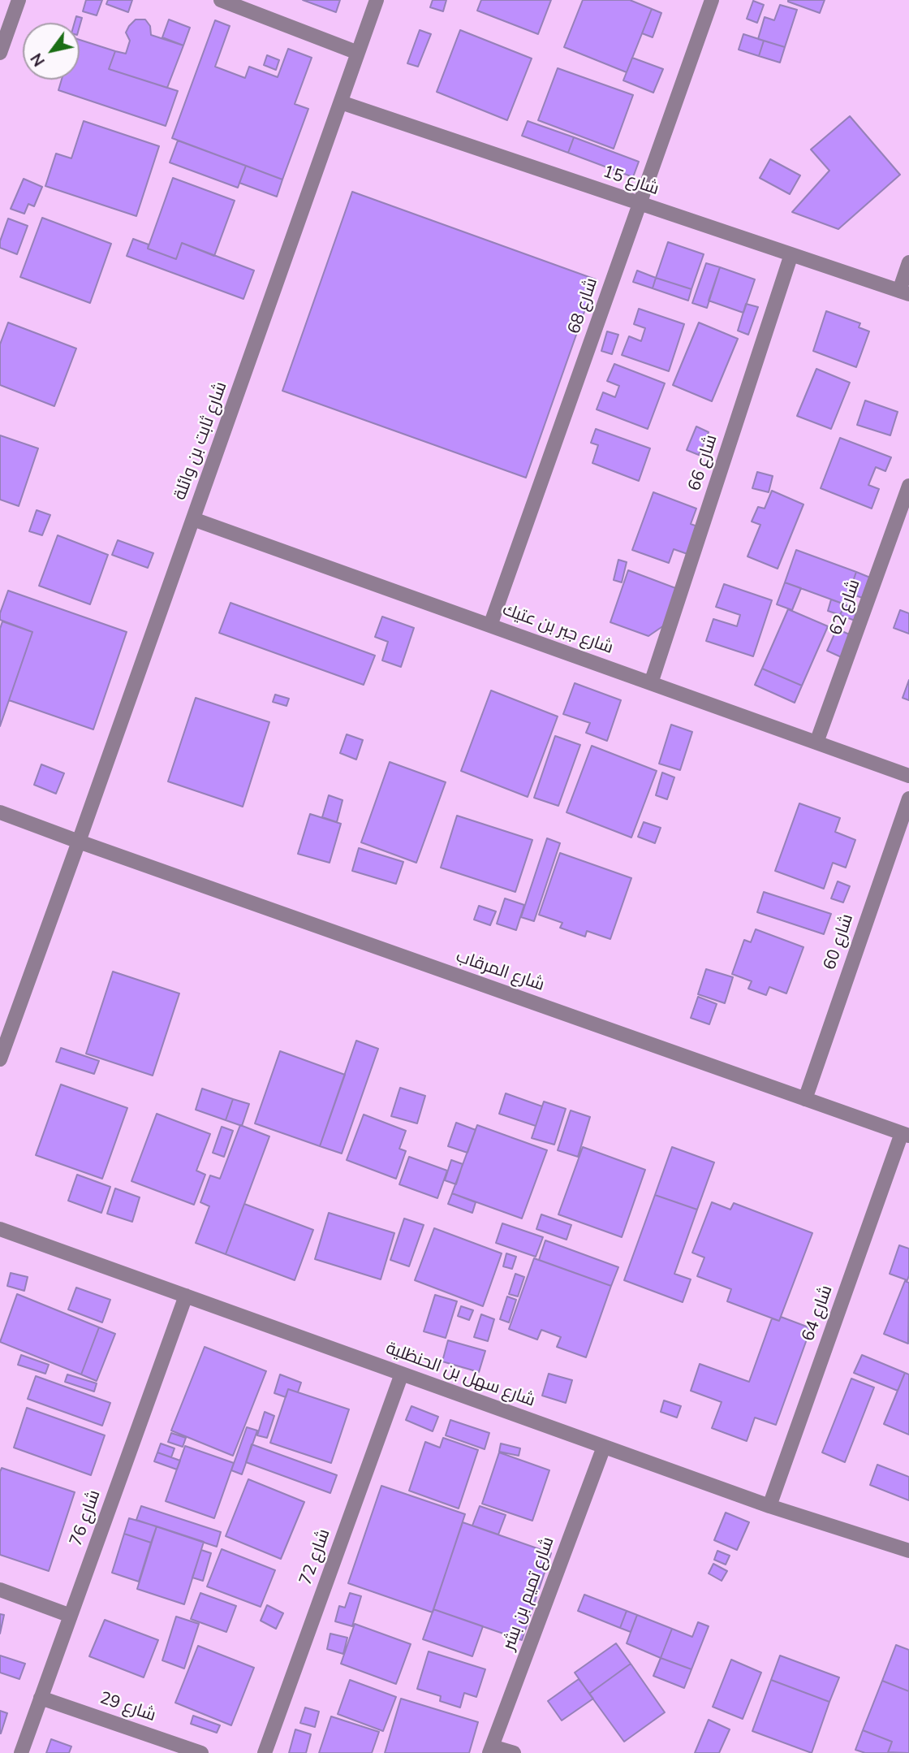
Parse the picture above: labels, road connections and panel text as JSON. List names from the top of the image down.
{
  "streets": {
    "street": [
      "شارع 15",
      "شارع 68",
      "شارع ثابت بن وائلة",
      "شارع 66",
      "شارع 62",
      "شارع جبر بن عتيك",
      "شارع 60",
      "شارع المرقاب",
      "شارع 64",
      "شارع سهل بن الحنظلية",
      "شارع 76",
      "شارع 72",
      "شارع تميم بن بشر",
      "شارع 29"
    ]
  },
  "crossings": [
    ["شارع 15", "شارع 68"],
    ["شارع 15", "شارع ثابت بن وائلة"],
    ["شارع 15", "شارع 66"],
    ["شارع 68", "شارع جبر بن عتيك"],
    ["شارع ثابت بن وائلة", "شارع جبر بن عتيك"],
    ["شارع ثابت بن وائلة", "شارع المرقاب"],
    ["شارع 66", "شارع جبر بن عتيك"],
    ["شارع 62", "شارع جبر بن عتيك"],
    ["شارع 60", "شارع المرقاب"],
    ["شارع المرقاب", "شارع 64"],
    ["شارع 64", "شارع سهل بن الحنظلية"],
    ["شارع سهل بن الحنظلية", "شارع 76"],
    ["شارع سهل بن الحنظلية", "شارع 72"],
    ["شارع سهل بن الحنظلية", "شارع تميم بن بشر"],
    ["شارع 76", "شارع 29"]
  ],
  "north": "bottom left"
}
